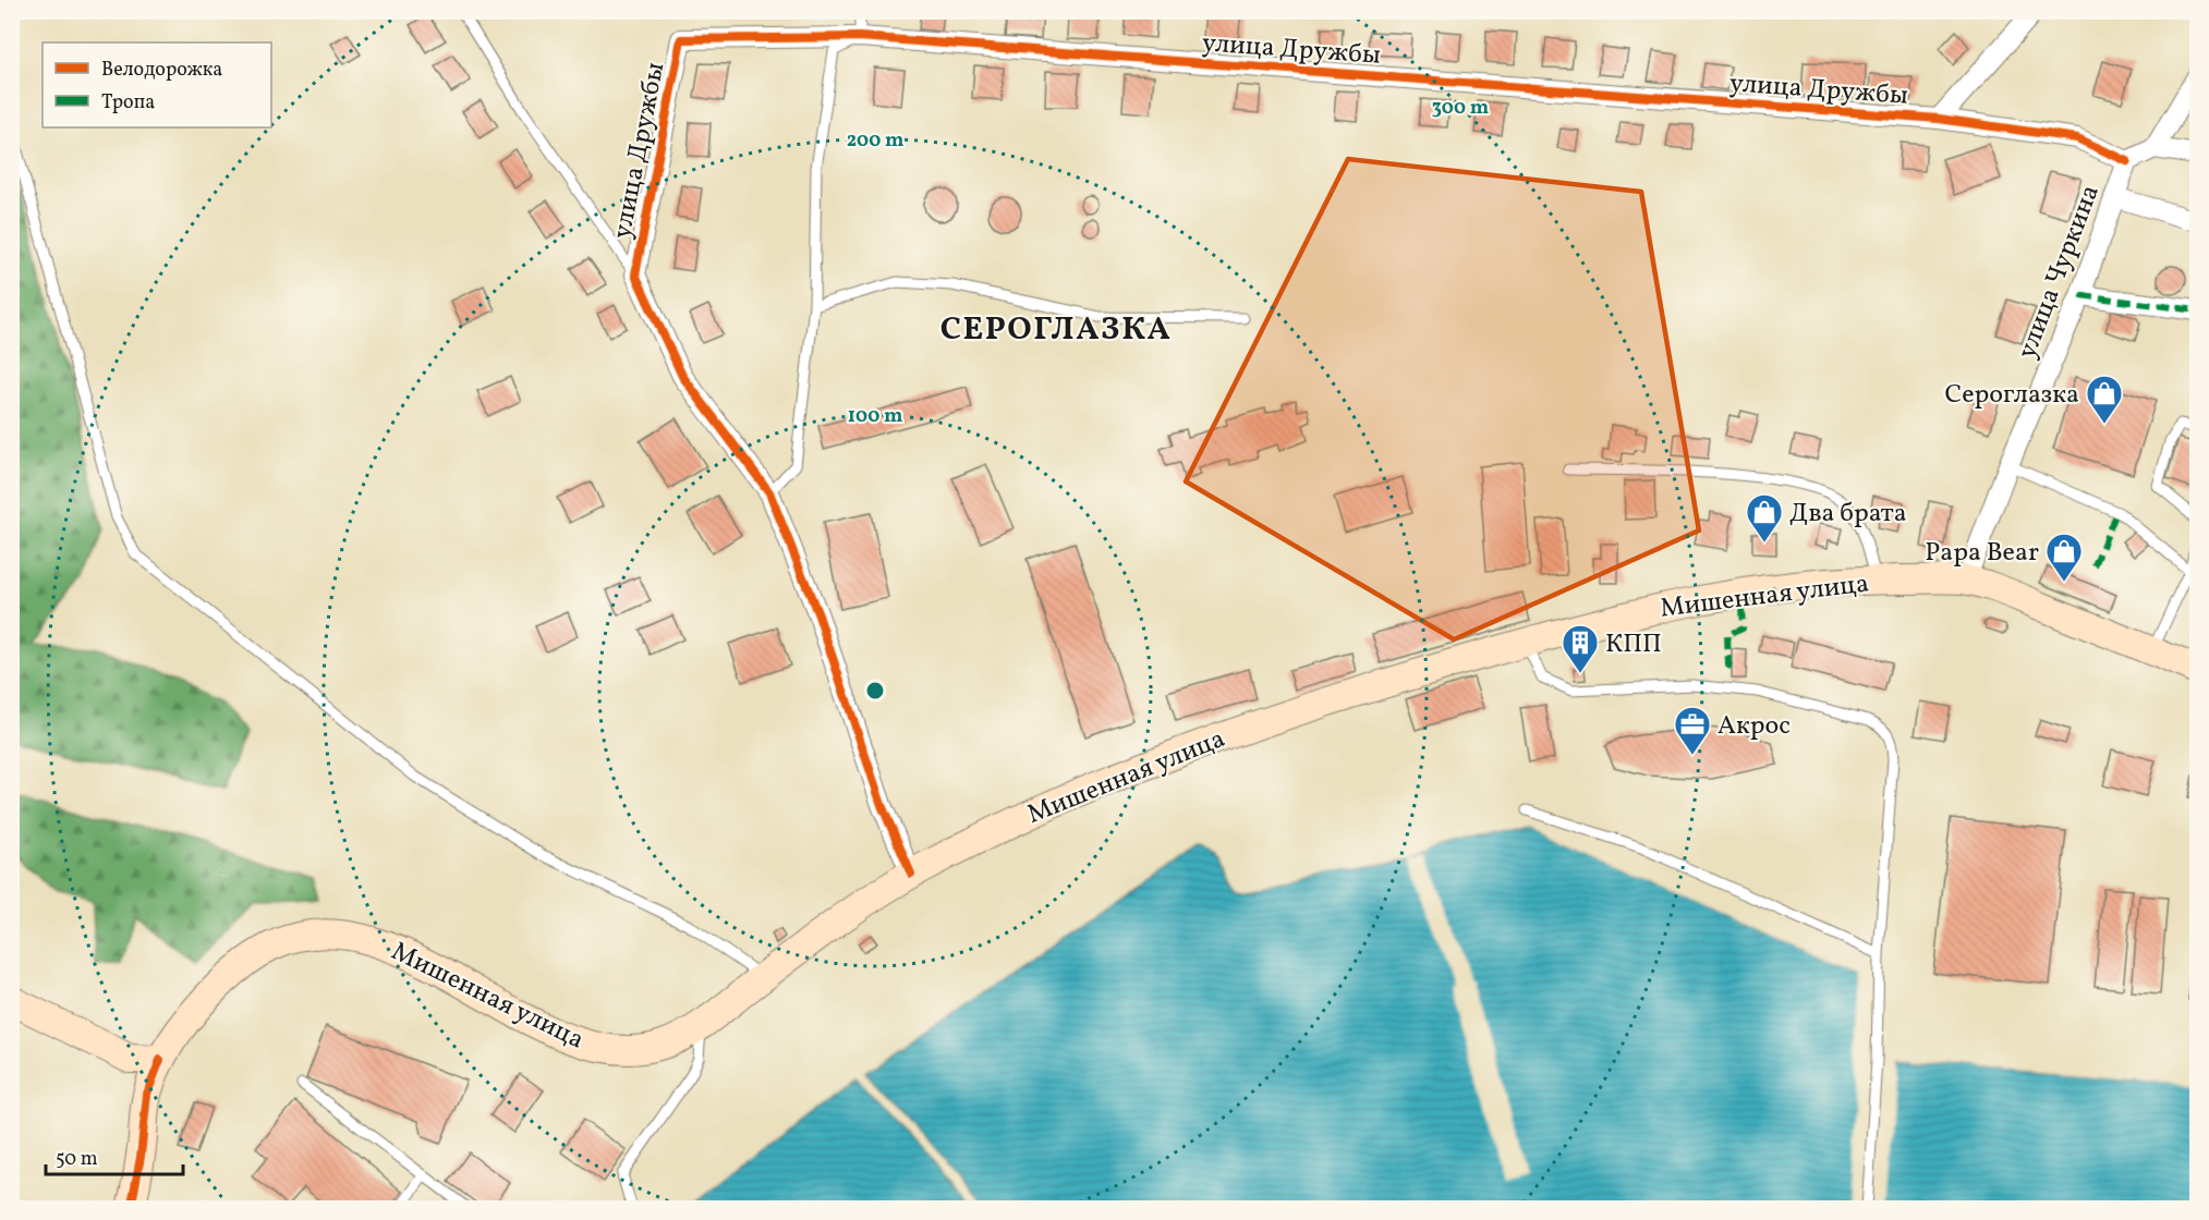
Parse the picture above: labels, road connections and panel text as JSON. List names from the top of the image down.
{
  "streets": {
    "main road": ["Мишенная улица"],
    "street": ["улица Дружбы", "улица Чуркина"]
  },
  "crossings": [
    ["улица Дружбы", "улица Чуркина"],
    ["улица Дружбы", "Мишенная улица"],
    ["улица Чуркина", "Мишенная улица"]
  ],
  "districts": ["СЕРОГЛАЗКА"],
  "places": {
    "shop": ["Сероглазка", "Два брата", "Papa Bear"],
    "building": ["КПП"],
    "office": ["Акрос"]
  },
  "legend": ["Велодорожка", "Тропа"],
  "scale_bar": "50 m",
  "rings": ["300 m", "200 m", "100 m"]
}
